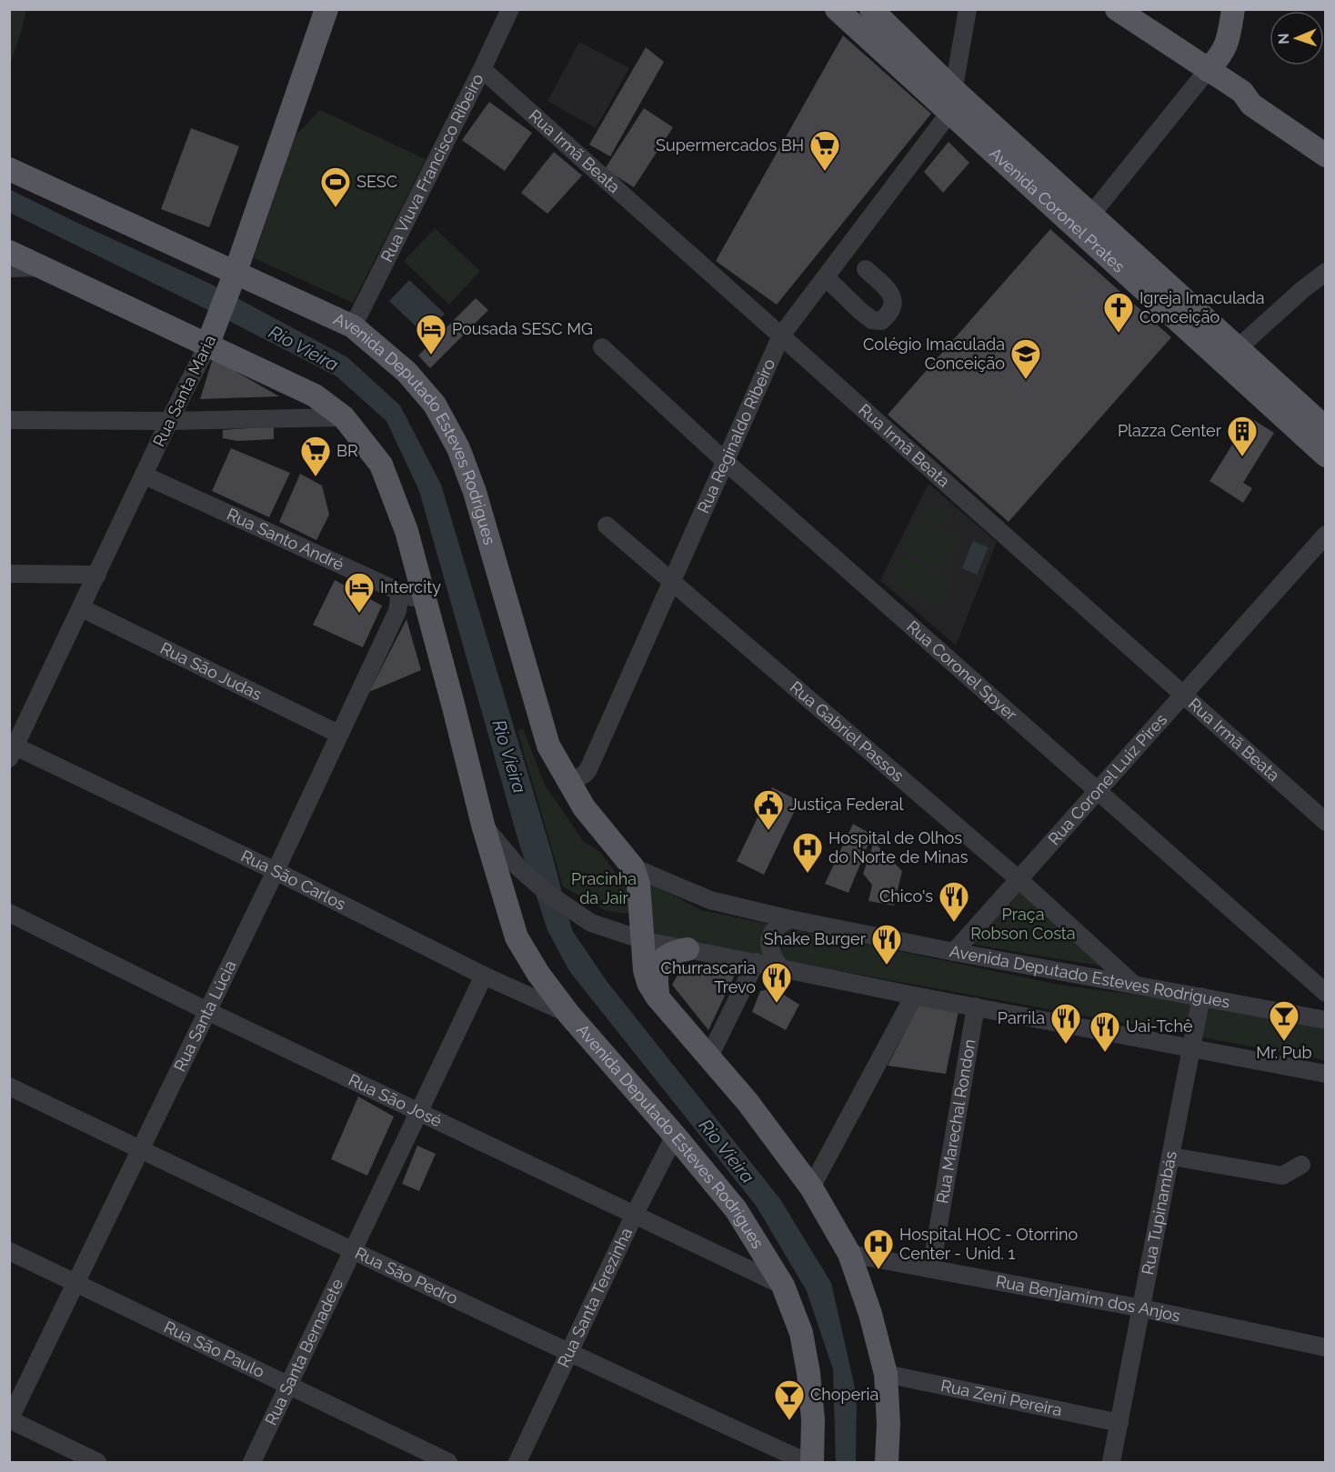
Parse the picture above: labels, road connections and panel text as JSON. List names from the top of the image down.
{
  "streets": {
    "main road": ["Avenida Coronel Prates", "Rua Santa Maria", "Avenida Deputado Esteves Rodrigues"],
    "street": [
      "Rua Irmã Beata",
      "Rua Viuva Francisco Ribeiro",
      "Rua Reginaldo Ribeiro",
      "Rua Santo André",
      "Rua São Judas",
      "Rua Coronel Spyer",
      "Rua Gabriel Passos",
      "Rua Coronel Luiz Pires",
      "Rua São Carlos",
      "Rua Santa Lúcia",
      "Rua São José",
      "Rua Marechal Rondon",
      "Rua Tupinambás",
      "Rua São Pedro",
      "Rua Santa Terezinha",
      "Rua Benjamim dos Anjos",
      "Rua São Paulo",
      "Rua Santa Bernadete",
      "Rua Zeni Pereira"
    ]
  },
  "crossings": [
    ["Rua Irmã Beata", "Rua Viuva Francisco Ribeiro"],
    ["Rua Irmã Beata", "Rua Reginaldo Ribeiro"],
    ["Rua Irmã Beata", "Rua Coronel Luiz Pires"],
    ["Rua Viuva Francisco Ribeiro", "Avenida Deputado Esteves Rodrigues"],
    ["Avenida Coronel Prates", "Rua Reginaldo Ribeiro"],
    ["Rua Santa Maria", "Avenida Deputado Esteves Rodrigues"],
    ["Rua Santa Maria", "Rua Santo André"],
    ["Rua Santa Maria", "Rua São Judas"],
    ["Rua Santa Maria", "Rua São Carlos"],
    ["Avenida Deputado Esteves Rodrigues", "Rua Reginaldo Ribeiro"],
    ["Avenida Deputado Esteves Rodrigues", "Rua Santo André"],
    ["Avenida Deputado Esteves Rodrigues", "Rua Gabriel Passos"],
    ["Avenida Deputado Esteves Rodrigues", "Rua Coronel Luiz Pires"],
    ["Avenida Deputado Esteves Rodrigues", "Rua São Carlos"],
    ["Avenida Deputado Esteves Rodrigues", "Rua São José"],
    ["Avenida Deputado Esteves Rodrigues", "Rua Marechal Rondon"],
    ["Avenida Deputado Esteves Rodrigues", "Rua Tupinambás"],
    ["Avenida Deputado Esteves Rodrigues", "Rua Santa Terezinha"],
    ["Avenida Deputado Esteves Rodrigues", "Rua Benjamim dos Anjos"],
    ["Avenida Deputado Esteves Rodrigues", "Rua Zeni Pereira"],
    ["Rua Reginaldo Ribeiro", "Rua Coronel Spyer"],
    ["Rua Reginaldo Ribeiro", "Rua Gabriel Passos"],
    ["Rua Santo André", "Rua Santa Lúcia"],
    ["Rua São Judas", "Rua Santa Lúcia"],
    ["Rua Coronel Spyer", "Rua Coronel Luiz Pires"],
    ["Rua Gabriel Passos", "Rua Coronel Luiz Pires"],
    ["Rua São Carlos", "Rua Santa Lúcia"],
    ["Rua São Carlos", "Rua Santa Bernadete"],
    ["Rua Santa Lúcia", "Rua São José"],
    ["Rua Santa Lúcia", "Rua São Pedro"],
    ["Rua Santa Lúcia", "Rua São Paulo"],
    ["Rua São José", "Rua Santa Terezinha"],
    ["Rua São José", "Rua Santa Bernadete"],
    ["Rua Marechal Rondon", "Rua Benjamim dos Anjos"],
    ["Rua Tupinambás", "Rua Benjamim dos Anjos"],
    ["Rua Tupinambás", "Rua Zeni Pereira"],
    ["Rua São Pedro", "Rua Santa Terezinha"],
    ["Rua São Pedro", "Rua Santa Bernadete"],
    ["Rua São Paulo", "Rua Santa Bernadete"]
  ],
  "water": ["Rio Vieira"],
  "parks": ["Pracinha da Jair", "Praça Robson Costa"],
  "places": {
    "supermarket": ["Supermercados BH", "BR"],
    "sports": ["SESC"],
    "church": ["Igreja Imaculada Conceição"],
    "hotel": ["Pousada SESC MG", "Intercity"],
    "school or university": ["Colégio Imaculada Conceição"],
    "building": ["Plazza Center"],
    "public building": ["Justiça Federal"],
    "hospital": ["Hospital de Olhos do Norte de Minas", "Hospital HOC - Otorrino Center - Unid. 1"],
    "restaurant": [
      "Chico's",
      "Shake Burger",
      "Churrascaria Trevo",
      "Parrila",
      "Uai-Tchê"
    ],
    "bar": ["Mr. Pub", "Choperia"]
  },
  "north": "left"
}
